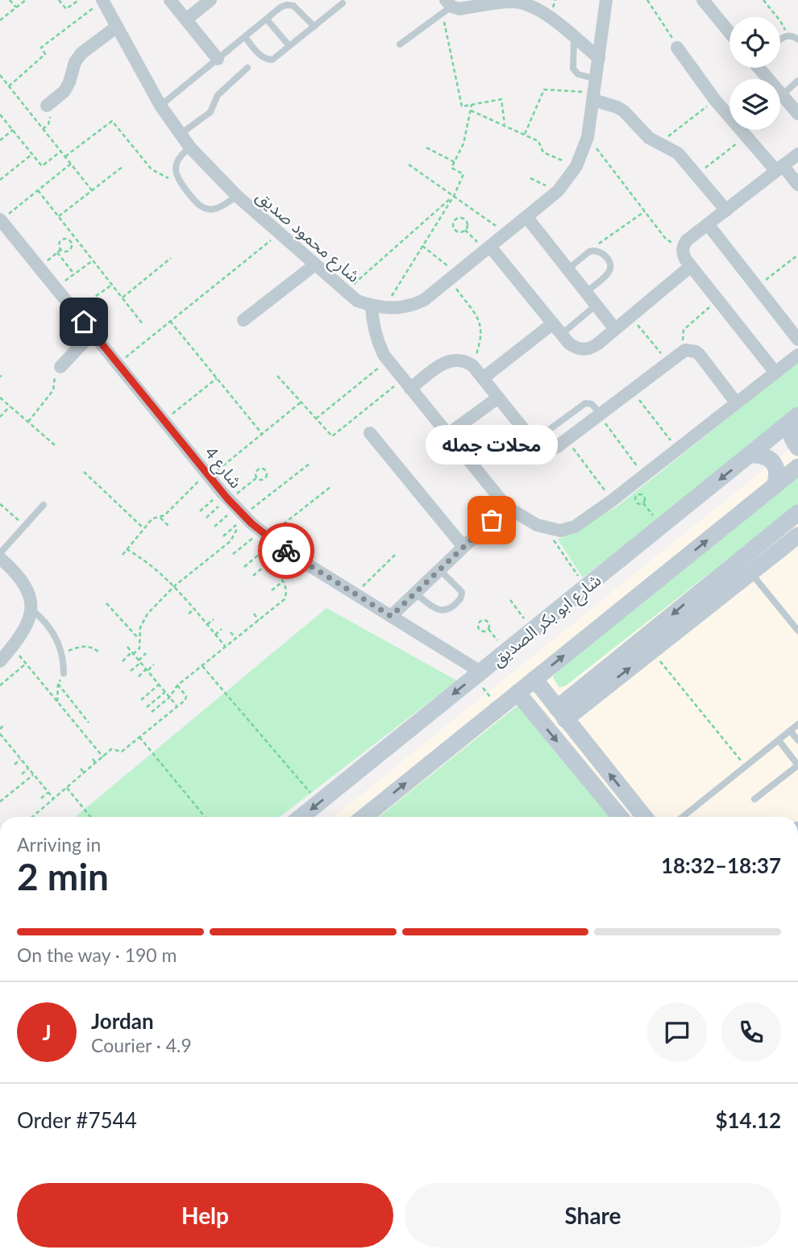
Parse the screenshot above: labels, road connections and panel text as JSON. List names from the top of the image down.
{
  "streets": {
    "main road": ["شارع ابو بكر الصديق"],
    "street": ["شارع محمود صديق", "شارع 4"]
  },
  "crossings": [
    ["شارع 4", "شارع ابو بكر الصديق"]
  ],
  "places": ["محلات جمله"],
  "page": {
    "bubble": "محلات جمله",
    "heading": ["2 min", "Arriving in", "18:32–18:37"],
    "panel": [
      "Jordan",
      "Courier · 4.9",
      "Order #7544",
      "$14.12"
    ],
    "bar": "On the way · 190 m",
    "round": "J",
    "buttons": ["Help", "Share"]
  }
}
